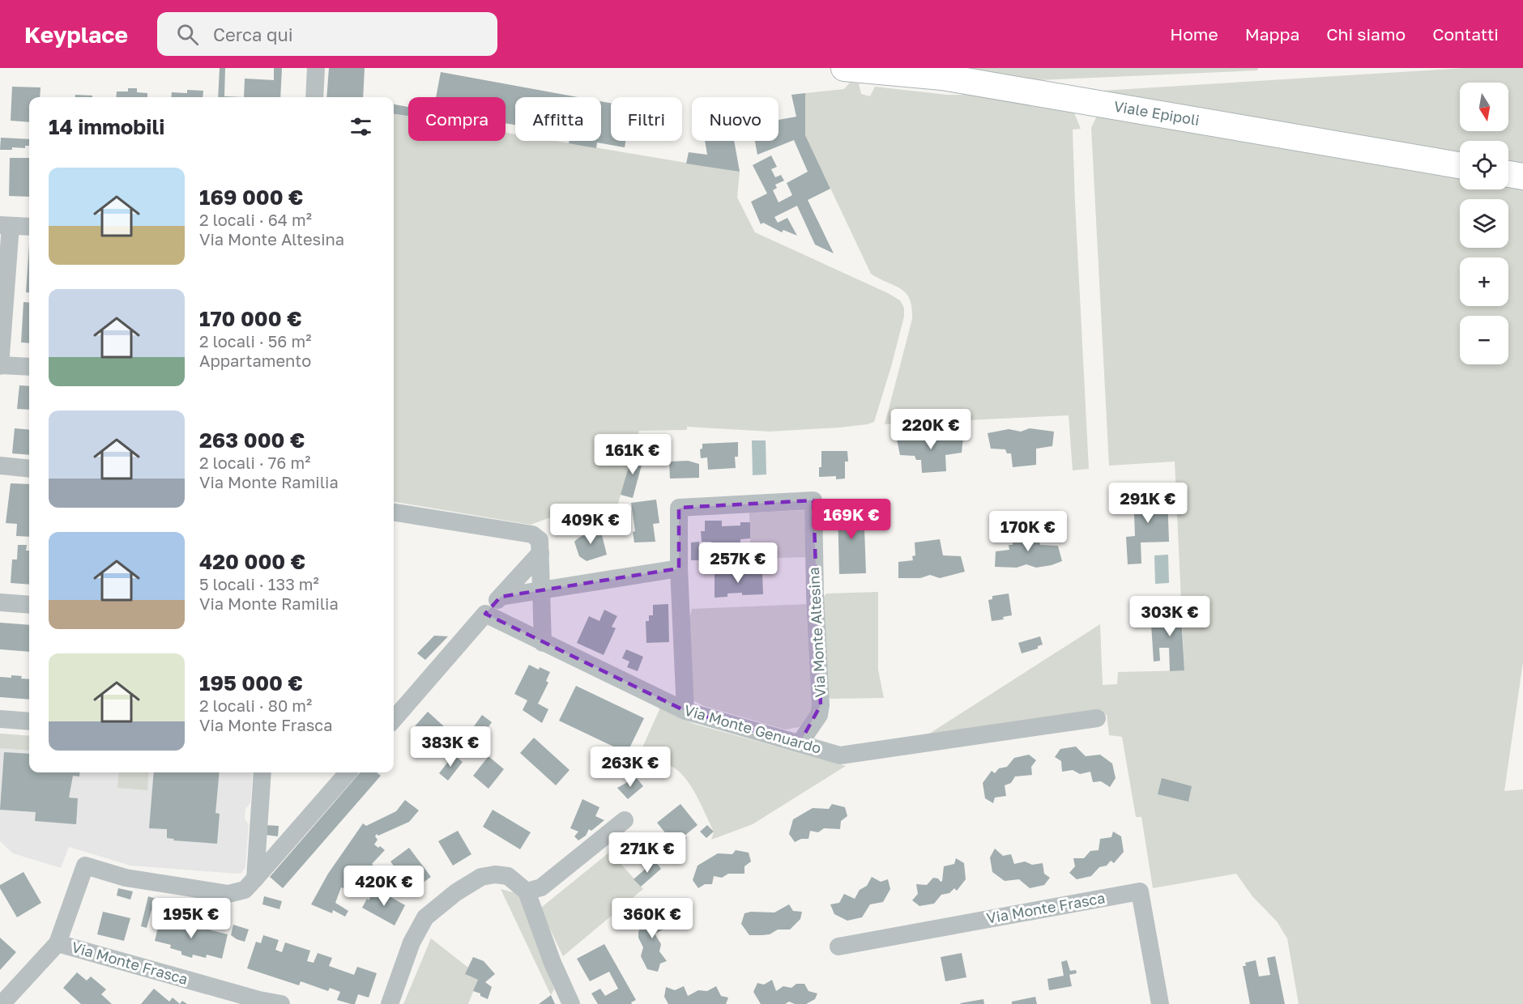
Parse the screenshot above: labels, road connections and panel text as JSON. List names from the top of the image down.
{
  "streets": {
    "main road": ["Viale Epipoli"],
    "street": ["Via Monte Altesina", "Via Monte Genuardo", "Via Monte Frasca"]
  },
  "crossings": [
    ["Via Monte Altesina", "Via Monte Genuardo"]
  ],
  "north": "bottom",
  "page": {
    "header": "Keyplace",
    "search": "Cerca qui",
    "nav": [
      "Home",
      "Mappa",
      "Chi siamo",
      "Contatti"
    ],
    "map_buttons": ["+", "−"],
    "chip": [
      "Compra",
      "Affitta",
      "Filtri",
      "Nuovo"
    ],
    "heading": "14 immobili",
    "list": [
      {
        "name": "169 000 €",
        "note": "2 locali · 64 m² · Via Monte Altesina"
      },
      {
        "name": "170 000 €",
        "note": "2 locali · 56 m² · Appartamento"
      },
      {
        "name": "263 000 €",
        "note": "2 locali · 76 m² · Via Monte Ramilia"
      },
      {
        "name": "420 000 €",
        "note": "5 locali · 133 m² · Via Monte Ramilia"
      },
      {
        "name": "195 000 €",
        "note": "2 locali · 80 m² · Via Monte Frasca"
      }
    ],
    "price": [
      "220K €",
      "161K €",
      "291K €",
      "169K €",
      "409K €",
      "170K €",
      "257K €",
      "303K €",
      "383K €",
      "263K €",
      "271K €",
      "420K €",
      "195K €",
      "360K €"
    ]
  }
}
